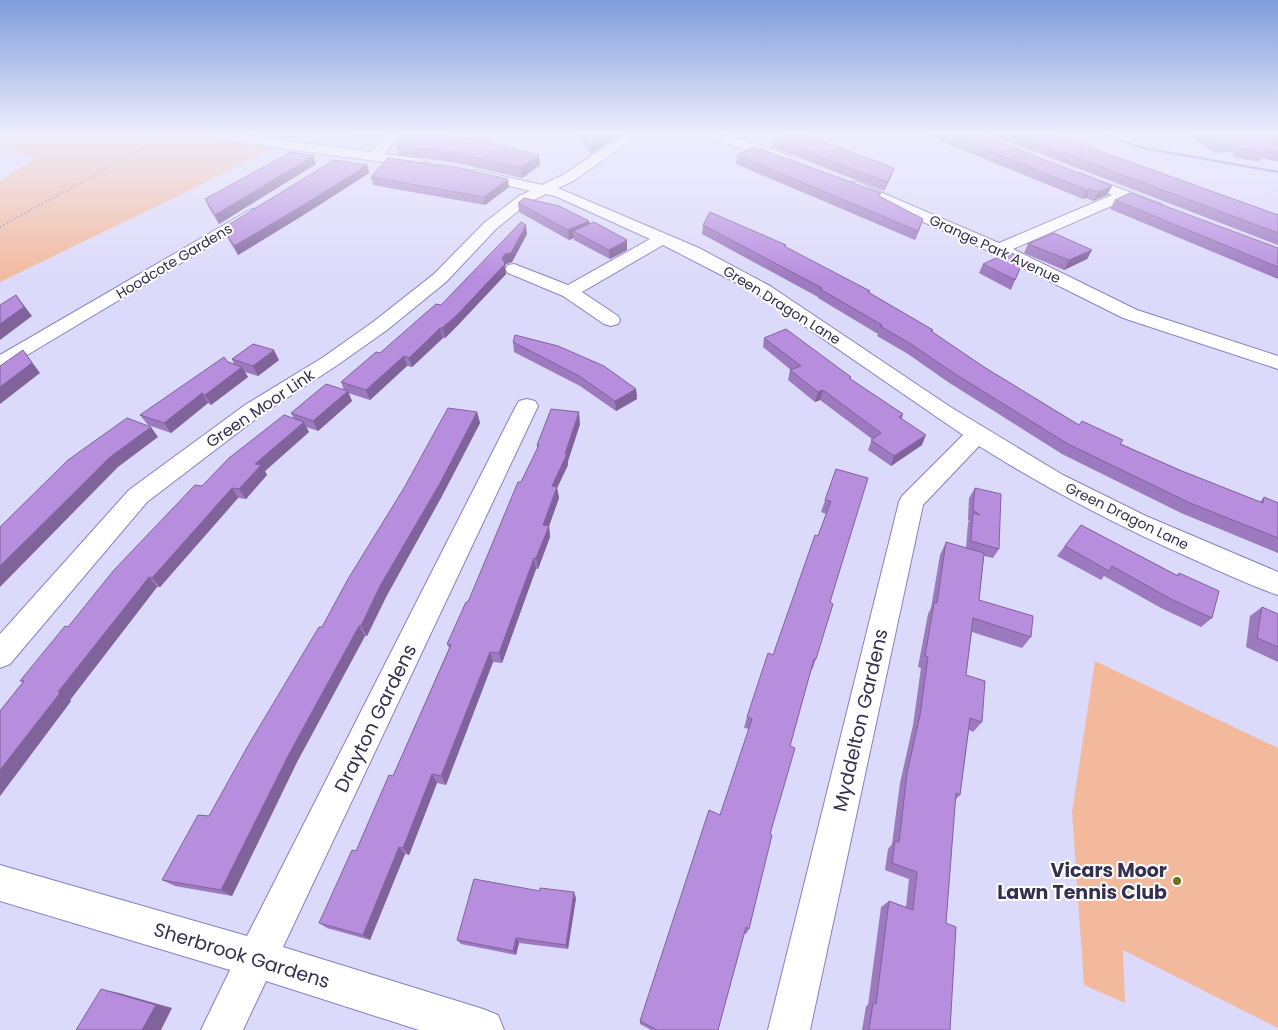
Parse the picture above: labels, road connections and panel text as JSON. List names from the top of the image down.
{
  "streets": {
    "street": [
      "Grange Park Avenue",
      "Hoodcote Gardens",
      "Green Dragon Lane",
      "Green Moor Link",
      "Drayton Gardens",
      "Myddelton Gardens",
      "Sherbrook Gardens"
    ]
  },
  "crossings": [
    ["Green Dragon Lane", "Green Moor Link"],
    ["Green Dragon Lane", "Myddelton Gardens"],
    ["Drayton Gardens", "Sherbrook Gardens"]
  ],
  "places": ["Vicars Moor Lawn Tennis Club"]
}
